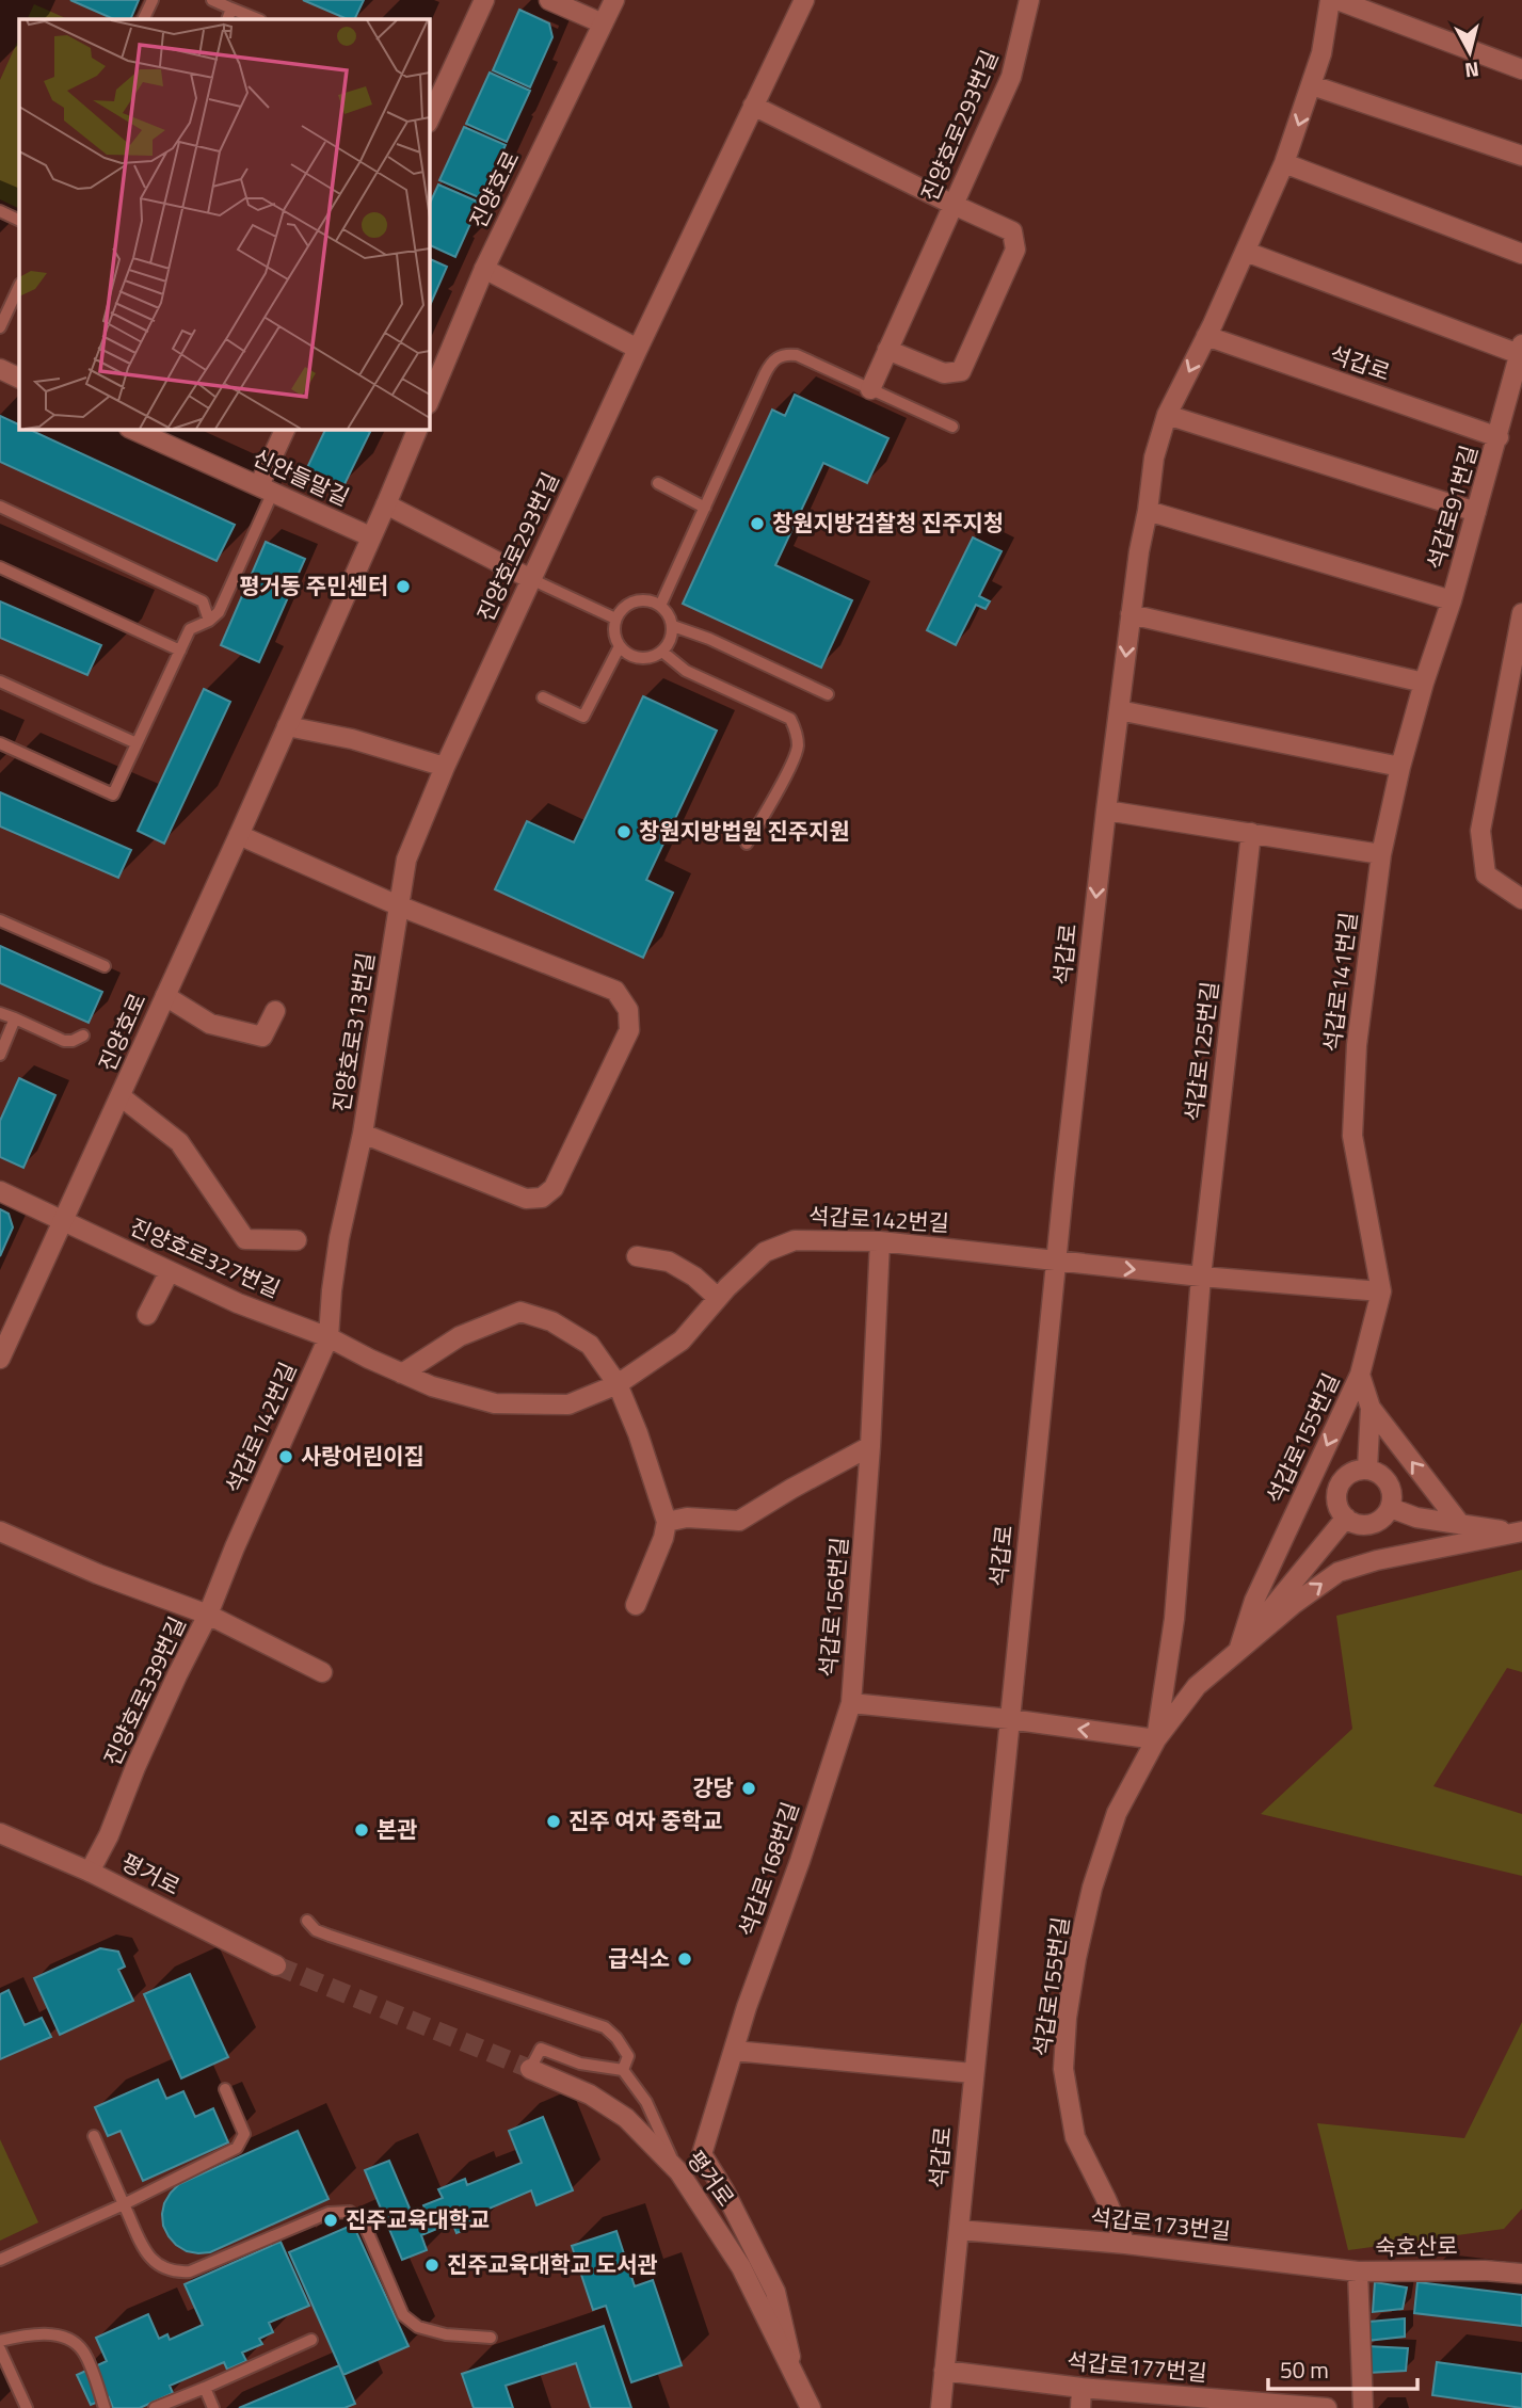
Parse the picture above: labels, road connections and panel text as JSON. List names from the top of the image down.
{
  "streets": {
    "street": [
      "진양호로293번길",
      "진양호로",
      "석갑로",
      "신안들말길",
      "석갑로91번길",
      "석갑로141번길",
      "진양호로313번길",
      "석갑로125번길",
      "석갑로142번길",
      "진양호로327번길",
      "석갑로155번길",
      "석갑로156번길",
      "진양호로339번길",
      "석갑로168번길",
      "평거로",
      "석갑로173번길",
      "숙호산로",
      "석갑로177번길"
    ]
  },
  "crossings": [
    ["진양호로293번길", "진양호로313번길"],
    ["진양호로", "신안들말길"],
    ["진양호로", "진양호로327번길"],
    ["석갑로", "석갑로91번길"],
    ["석갑로", "석갑로142번길"],
    ["석갑로", "석갑로156번길"],
    ["석갑로", "석갑로173번길"],
    ["석갑로", "석갑로177번길"],
    ["석갑로91번길", "석갑로141번길"],
    ["석갑로141번길", "석갑로155번길"],
    ["진양호로313번길", "석갑로142번길"],
    ["진양호로313번길", "진양호로327번길"],
    ["석갑로125번길", "석갑로155번길"],
    ["석갑로142번길", "진양호로327번길"],
    ["석갑로142번길", "석갑로156번길"],
    ["석갑로142번길", "진양호로339번길"],
    ["석갑로155번길", "석갑로173번길"],
    ["석갑로156번길", "석갑로168번길"],
    ["진양호로339번길", "평거로"],
    ["석갑로168번길", "평거로"],
    ["석갑로173번길", "숙호산로"]
  ],
  "places": [
    "창원지방검찰청 진주지청",
    "평거동 주민센터",
    "창원지방법원 진주지원",
    "사랑어린이집",
    "강당",
    "진주 여자 중학교",
    "본관",
    "급식소",
    "진주교육대학교",
    "진주교육대학교 도서관"
  ],
  "scale_bar": "50 m",
  "north": "bottom"
}
